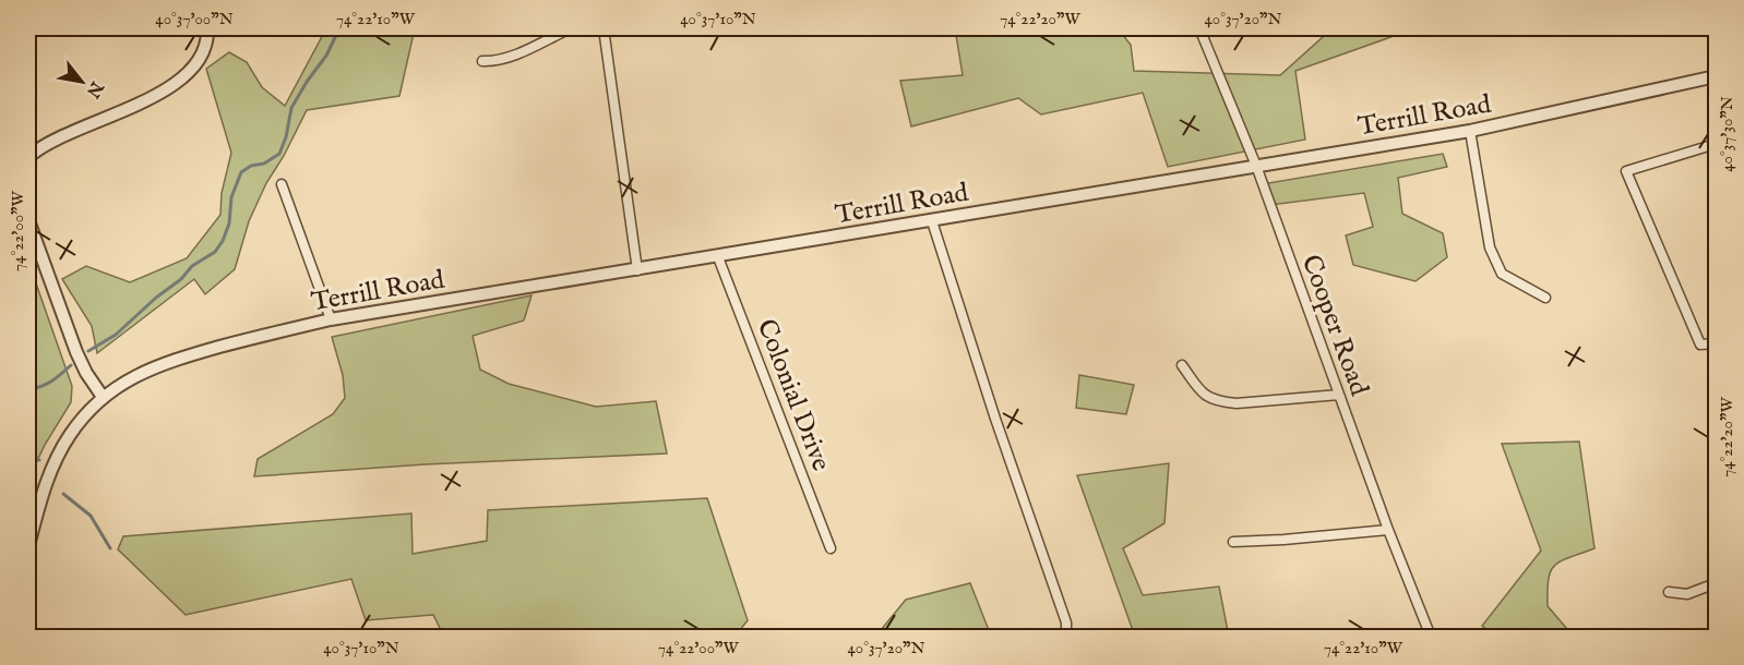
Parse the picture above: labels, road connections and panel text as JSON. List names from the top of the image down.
{
  "streets": {
    "street": ["Terrill Road", "Cooper Road", "Colonial Drive"]
  },
  "crossings": [
    ["Terrill Road", "Cooper Road"],
    ["Terrill Road", "Colonial Drive"]
  ],
  "north": "bottom right",
  "coordinates": [
    "40°37'00\"N",
    "74°22'10\"W",
    "40°37'10\"N",
    "74°22'20\"W",
    "40°37'20\"N",
    "40°37'30\"N",
    "74°22'00\"W"
  ]
}
